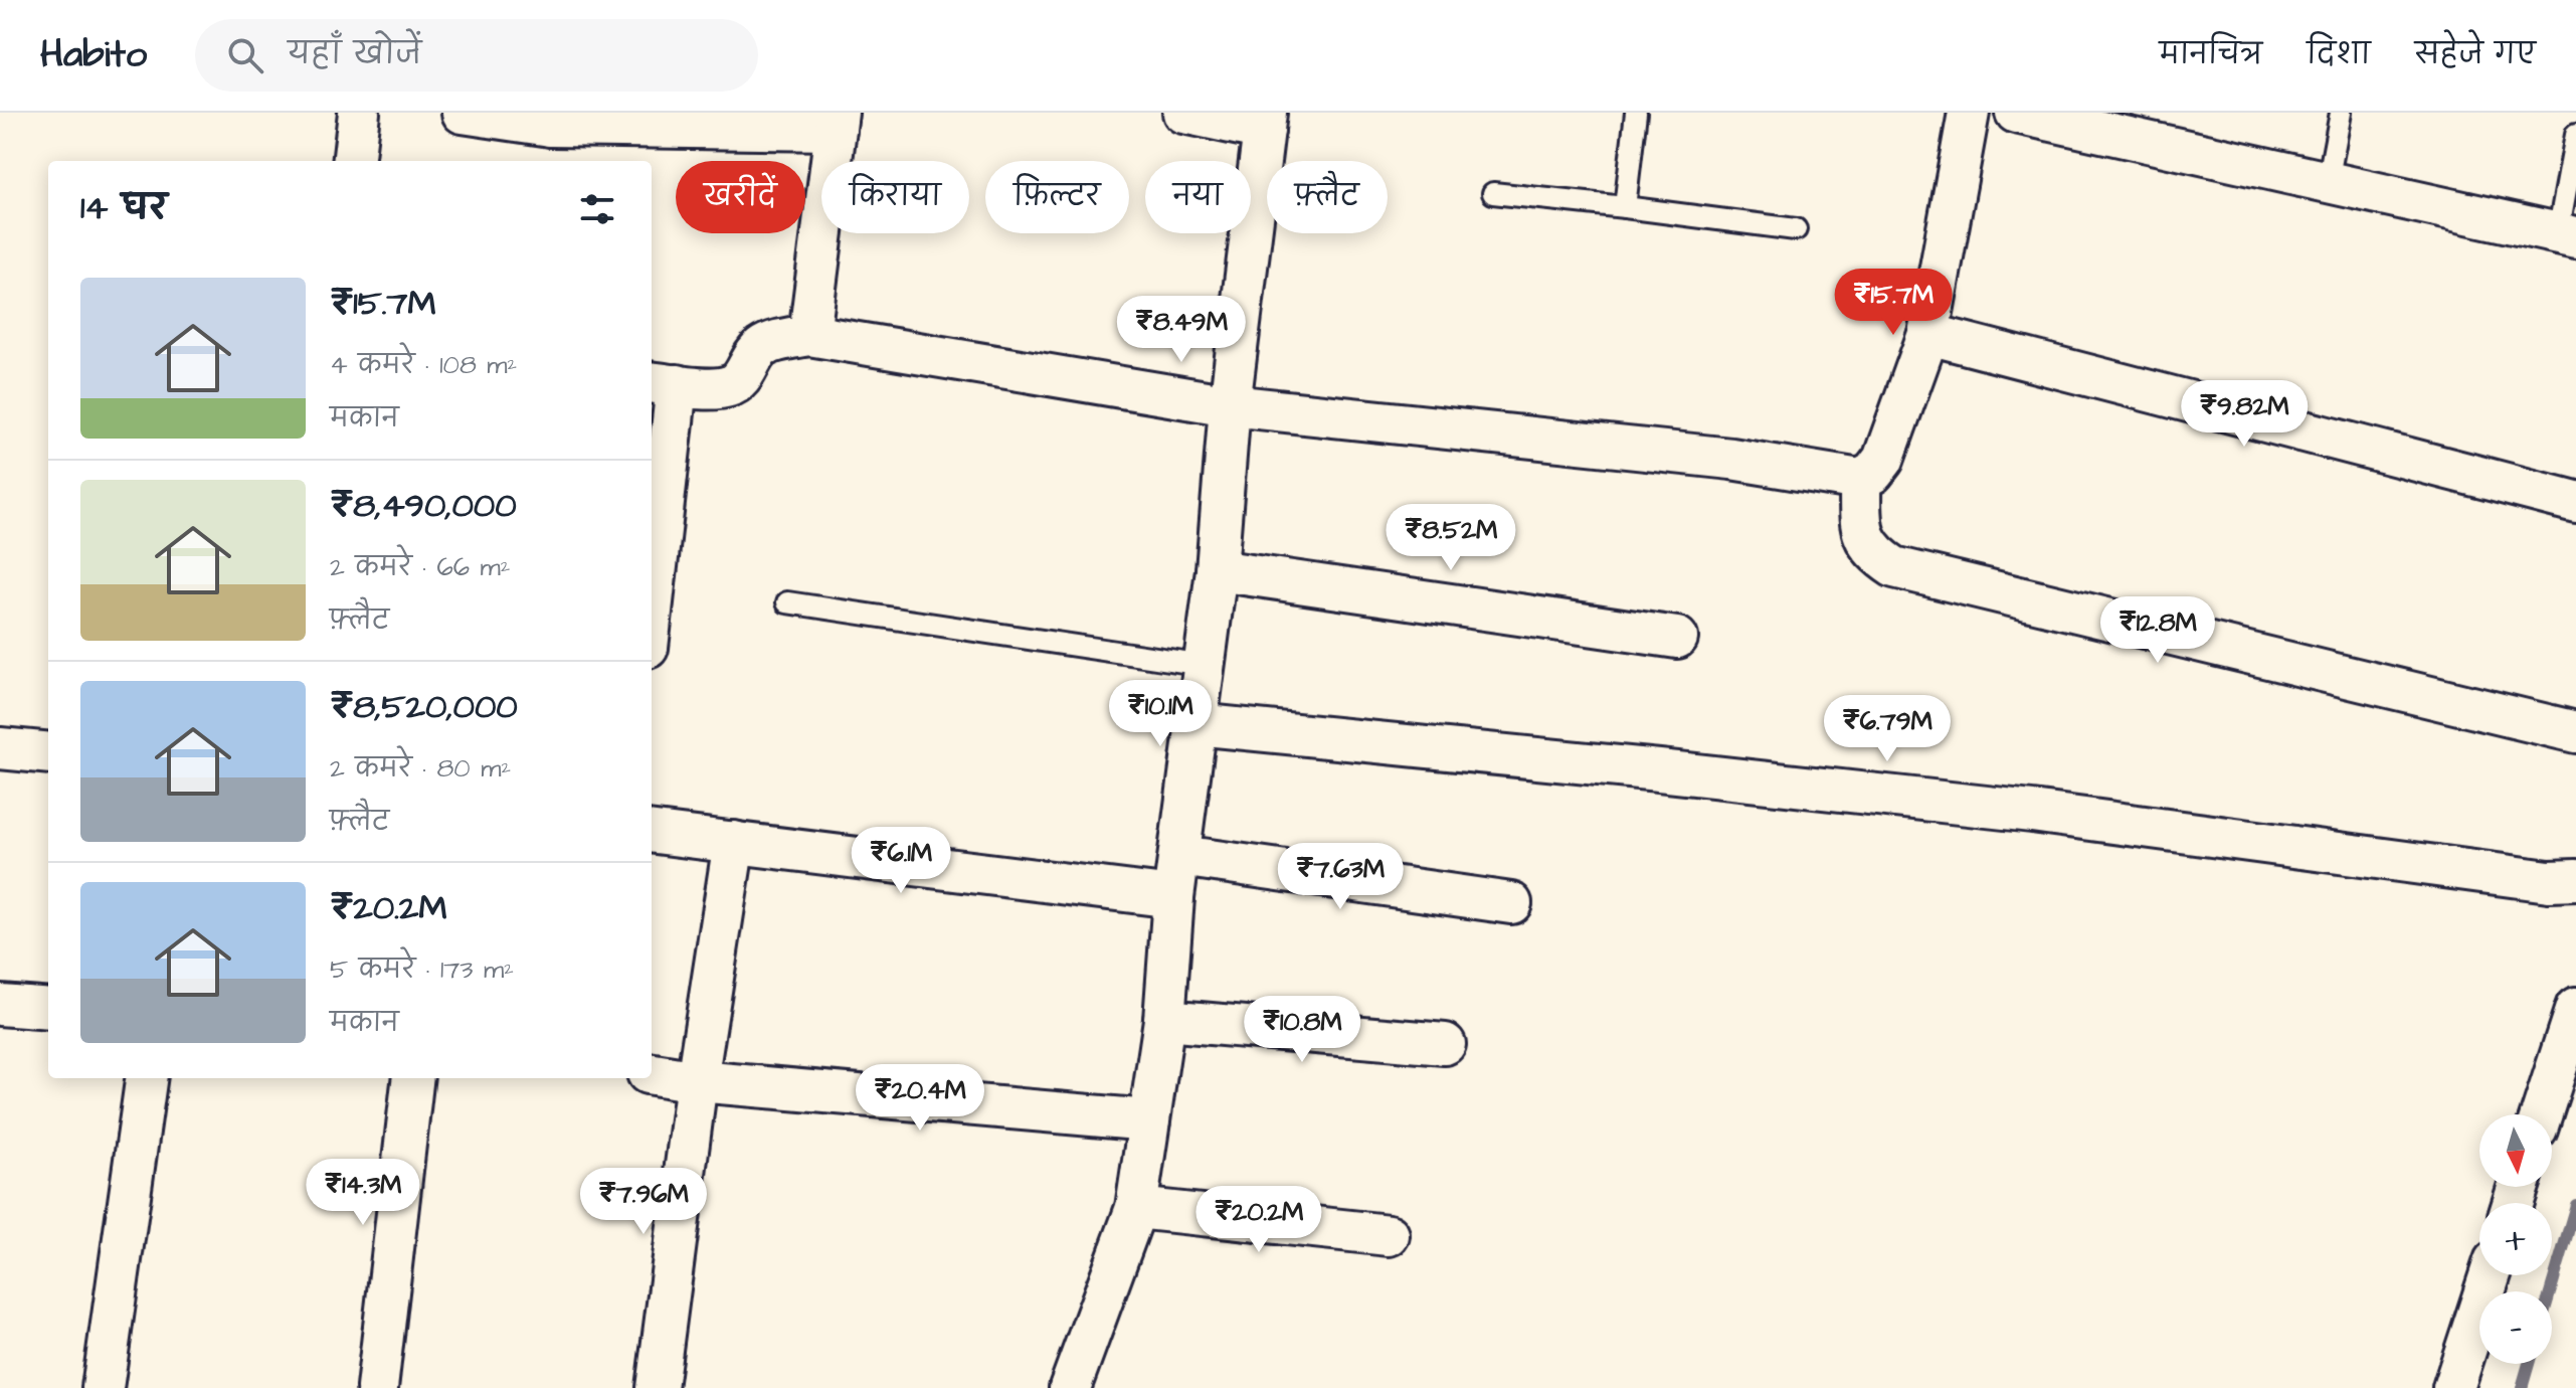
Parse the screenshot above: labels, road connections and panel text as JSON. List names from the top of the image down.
{
  "north": "bottom",
  "page": {
    "header": "Habito",
    "search": "यहाँ खोजें",
    "nav": ["मानचित्र", "दिशा", "सहेजे गए"],
    "chip": [
      "खरीदें",
      "किराया",
      "फ़िल्टर",
      "नया",
      "फ़्लैट"
    ],
    "heading": "14 घर",
    "list": [
      {
        "name": "₹15.7M",
        "note": "4 कमरे · 108 m² · मकान"
      },
      {
        "name": "₹8,490,000",
        "note": "2 कमरे · 66 m² · फ़्लैट"
      },
      {
        "name": "₹8,520,000",
        "note": "2 कमरे · 80 m² · फ़्लैट"
      },
      {
        "name": "₹20.2M",
        "note": "5 कमरे · 173 m² · मकान"
      }
    ],
    "price": [
      "₹15.7M",
      "₹8.49M",
      "₹9.82M",
      "₹8.52M",
      "₹12.8M",
      "₹10.1M",
      "₹6.79M",
      "₹6.1M",
      "₹7.63M",
      "₹10.8M",
      "₹20.4M",
      "₹14.3M",
      "₹7.96M",
      "₹20.2M"
    ],
    "map_buttons": ["+", "−"]
  }
}
